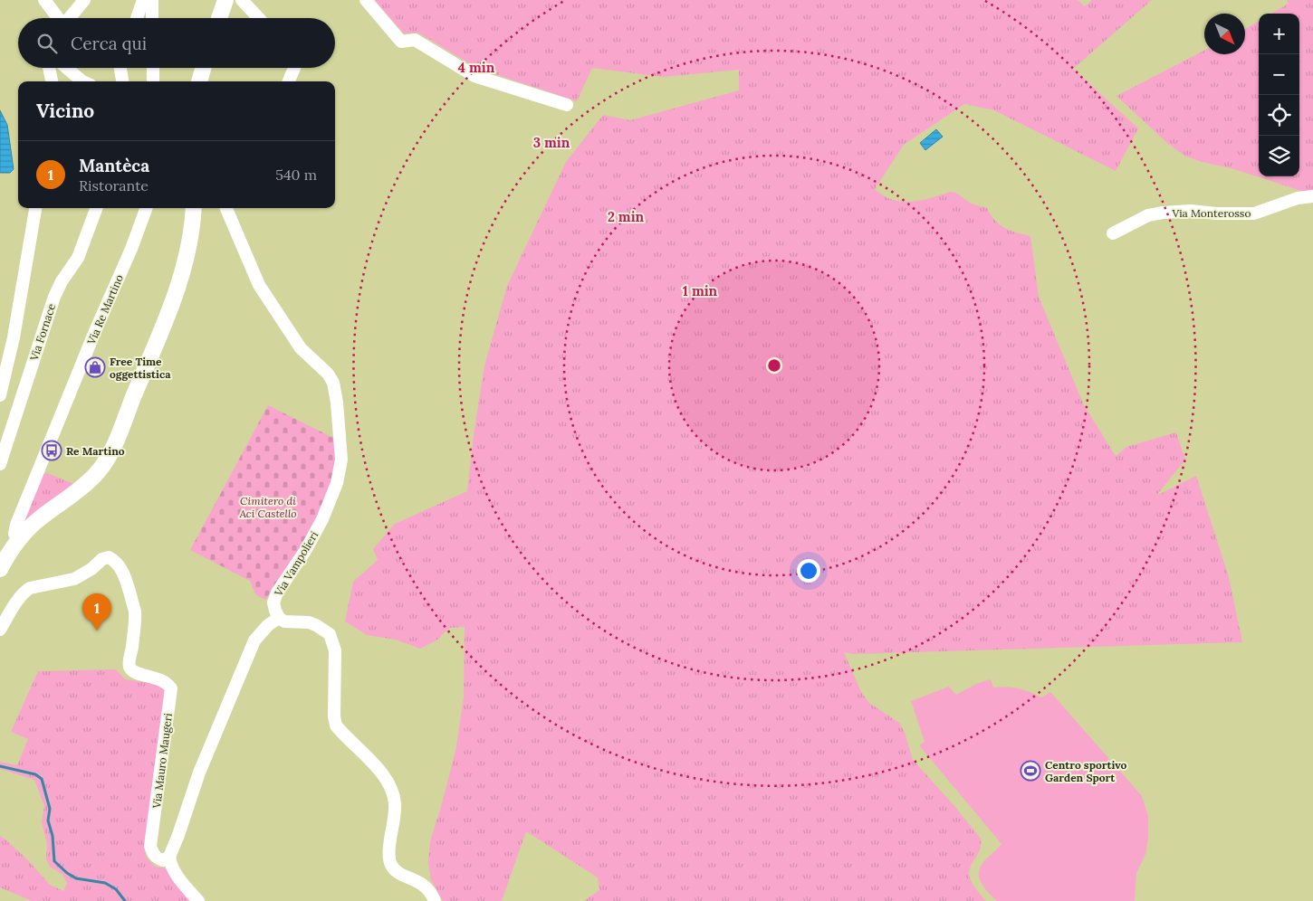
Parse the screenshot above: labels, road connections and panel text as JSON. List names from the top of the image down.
{
  "streets": {
    "street": [
      "Via Monterosso",
      "Via Re Martino",
      "Via Fornace",
      "Via Vampolieri",
      "Via Mauro Maugeri"
    ]
  },
  "parks": ["Cimitero di Aci Castello"],
  "places": {
    "shop": ["Free Time oggettistica"],
    "bus stop": ["Re Martino"],
    "sports": ["Centro sportivo Garden Sport"]
  },
  "north": "bottom right",
  "page": {
    "map_buttons": ["+", "−"],
    "search": "Cerca qui",
    "heading": "Vicino",
    "list": [
      {
        "mark": "1",
        "name": "Mantèca",
        "note": "Ristorante",
        "value": "540 m"
      }
    ],
    "pins": "1"
  },
  "rings": [
    "4 min",
    "3 min",
    "2 min",
    "1 min"
  ]
}
